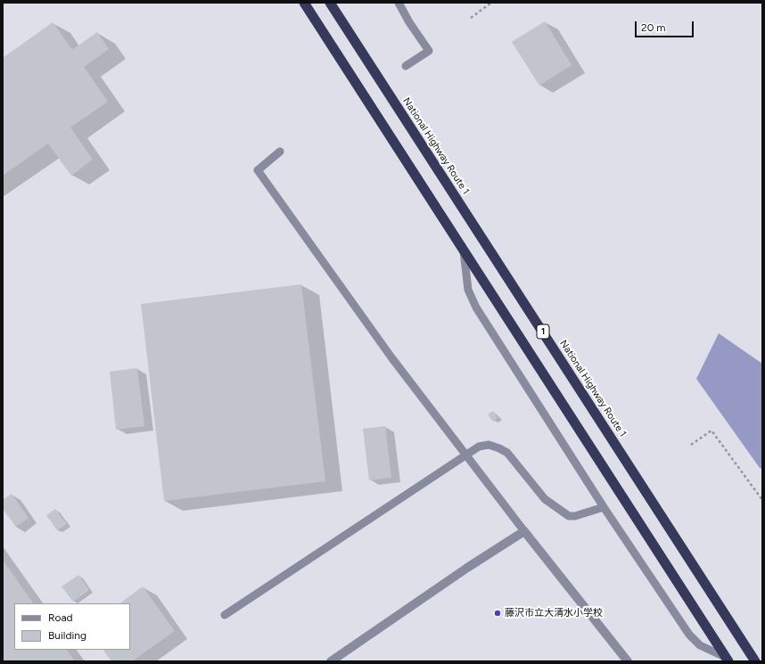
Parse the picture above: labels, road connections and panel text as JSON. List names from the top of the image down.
{
  "streets": {
    "highway": ["National Highway Route 1", "1"]
  },
  "places": ["藤沢市立大清水小学校"],
  "legend": ["Road", "Building"],
  "scale_bar": "20 m"
}
